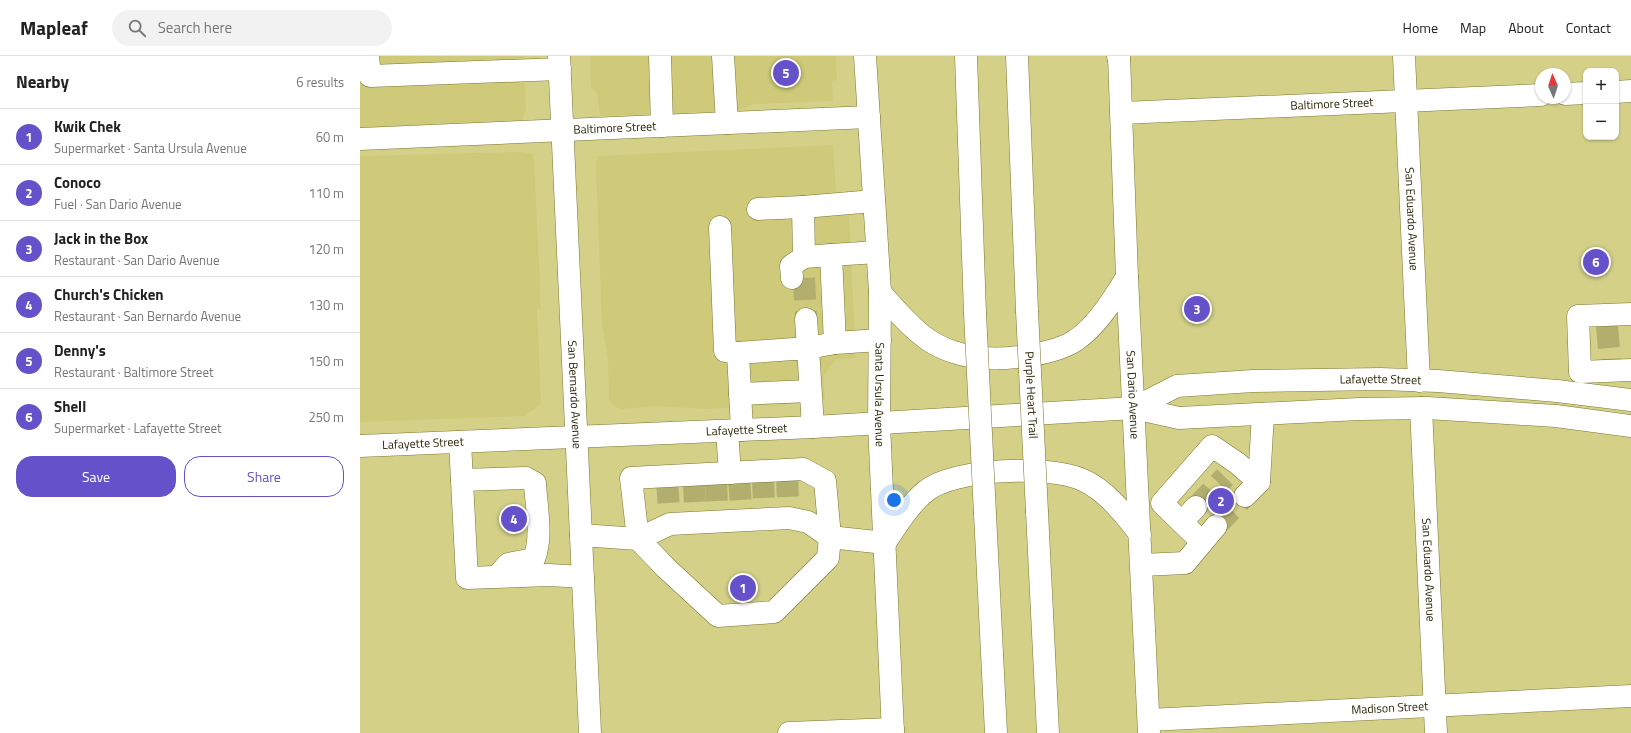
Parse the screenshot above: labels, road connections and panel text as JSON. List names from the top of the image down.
{
  "streets": {
    "main road": [
      "Baltimore Street",
      "San Eduardo Avenue",
      "Lafayette Street",
      "Santa Ursula Avenue",
      "San Bernardo Avenue",
      "Purple Heart Trail",
      "San Dario Avenue",
      "Madison Street"
    ]
  },
  "crossings": [
    ["Baltimore Street", "San Eduardo Avenue"],
    ["Baltimore Street", "Santa Ursula Avenue"],
    ["Baltimore Street", "San Bernardo Avenue"],
    ["Baltimore Street", "San Dario Avenue"],
    ["San Eduardo Avenue", "Lafayette Street"],
    ["San Eduardo Avenue", "Madison Street"],
    ["Lafayette Street", "Santa Ursula Avenue"],
    ["Lafayette Street", "San Bernardo Avenue"],
    ["Lafayette Street", "San Dario Avenue"],
    ["San Dario Avenue", "Madison Street"]
  ],
  "north": "top",
  "page": {
    "header": "Mapleaf",
    "search": "Search here",
    "nav": [
      "Home",
      "Map",
      "About",
      "Contact"
    ],
    "heading": ["Nearby", "6 results"],
    "pins": [
      "5",
      "6",
      "3",
      "2",
      "4",
      "1"
    ],
    "map_buttons": ["+", "−"],
    "list": [
      {
        "mark": "1",
        "name": "Kwik Chek",
        "note": "Supermarket · Santa Ursula Avenue",
        "value": "60 m"
      },
      {
        "mark": "2",
        "name": "Conoco",
        "note": "Fuel · San Dario Avenue",
        "value": "110 m"
      },
      {
        "mark": "3",
        "name": "Jack in the Box",
        "note": "Restaurant · San Dario Avenue",
        "value": "120 m"
      },
      {
        "mark": "4",
        "name": "Church's Chicken",
        "note": "Restaurant · San Bernardo Avenue",
        "value": "130 m"
      },
      {
        "mark": "5",
        "name": "Denny's",
        "note": "Restaurant · Baltimore Street",
        "value": "150 m"
      },
      {
        "mark": "6",
        "name": "Shell",
        "note": "Supermarket · Lafayette Street",
        "value": "250 m"
      }
    ],
    "buttons": ["Save", "Share"]
  }
}
